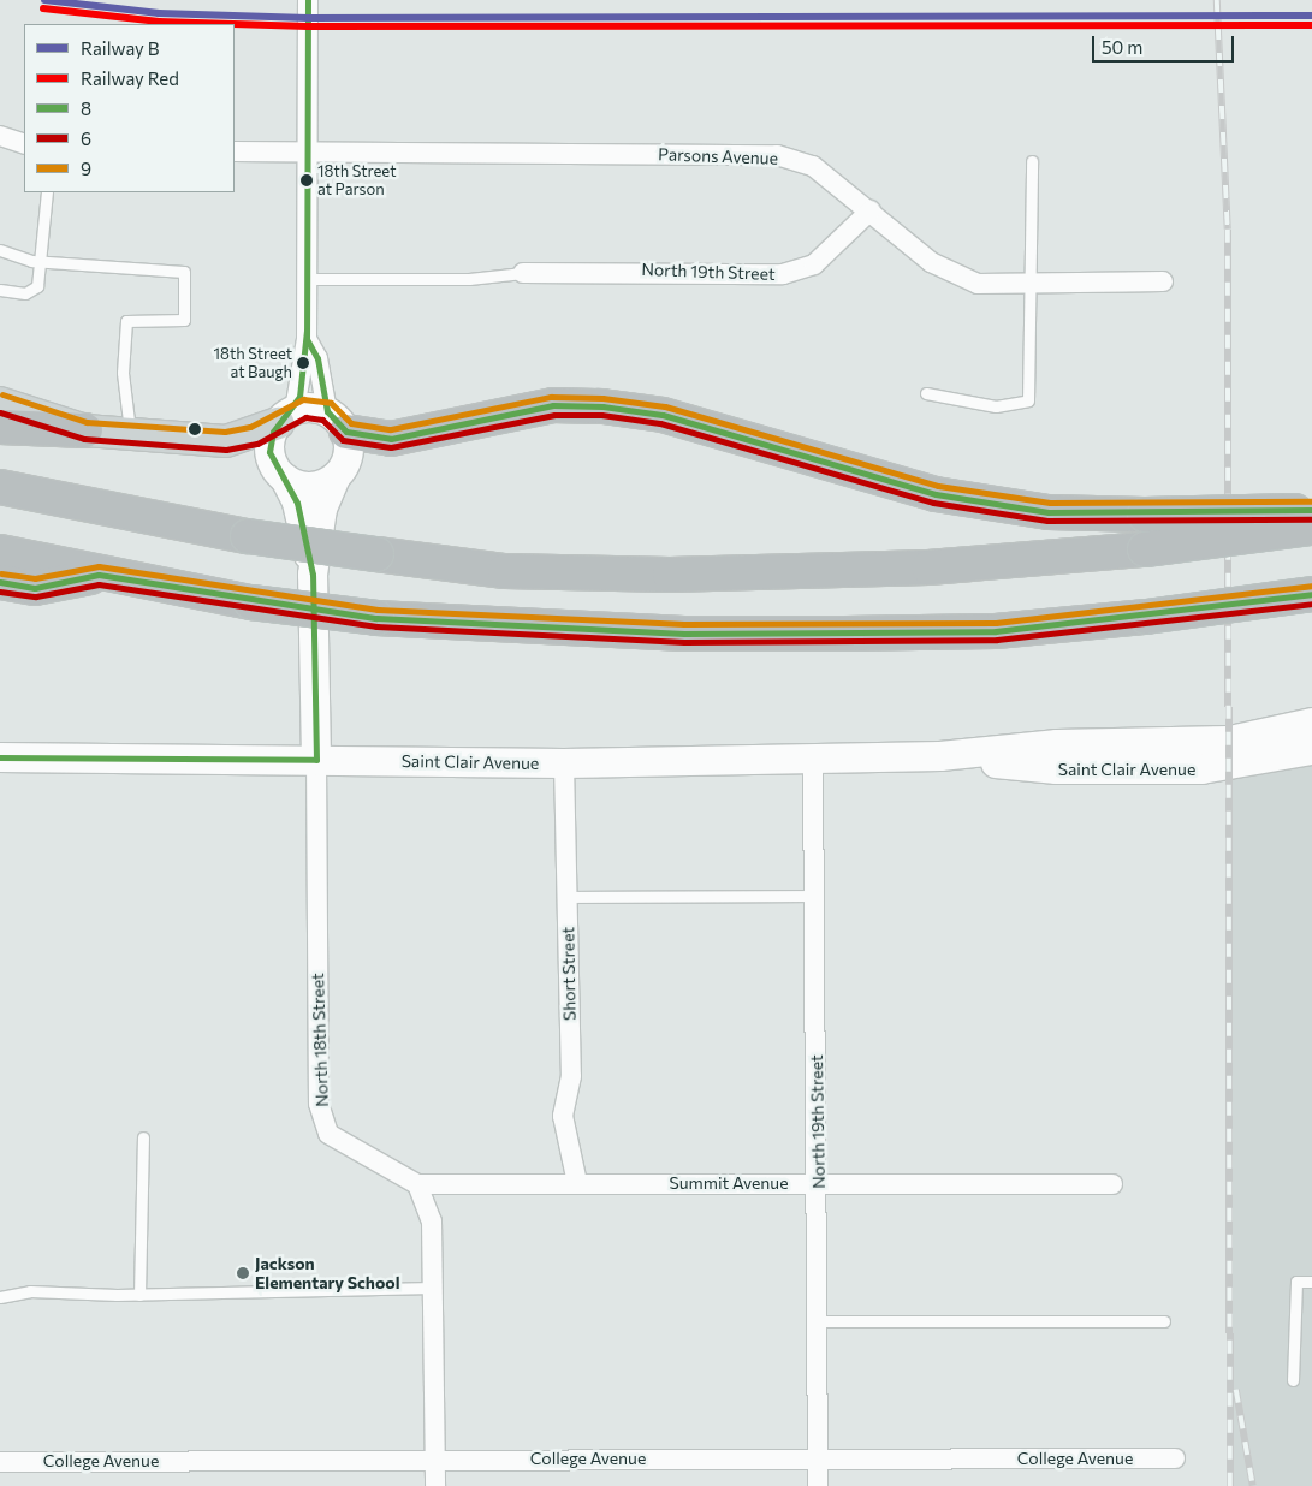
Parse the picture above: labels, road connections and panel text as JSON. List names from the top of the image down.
{
  "streets": {
    "main road": ["Saint Clair Avenue", "North 18th Street"],
    "street": [
      "Parsons Avenue",
      "North 19th Street",
      "Short Street",
      "Summit Avenue",
      "College Avenue"
    ]
  },
  "crossings": [
    ["Parsons Avenue", "North 19th Street"],
    ["North 19th Street", "Saint Clair Avenue"],
    ["North 19th Street", "Summit Avenue"],
    ["North 19th Street", "College Avenue"],
    ["Saint Clair Avenue", "Short Street"],
    ["Saint Clair Avenue", "North 18th Street"],
    ["Short Street", "Summit Avenue"],
    ["North 18th Street", "Summit Avenue"]
  ],
  "places": ["18th Street at Parson", "18th Street at Baugh", "Jackson Elementary School"],
  "lines": [
    "rail line B",
    "transit line 8",
    "rail line Red",
    "transit line 9",
    "transit line 6"
  ],
  "legend": [
    "Railway B",
    "Railway Red",
    "8",
    "6",
    "9"
  ],
  "scale_bar": "50 m"
}
